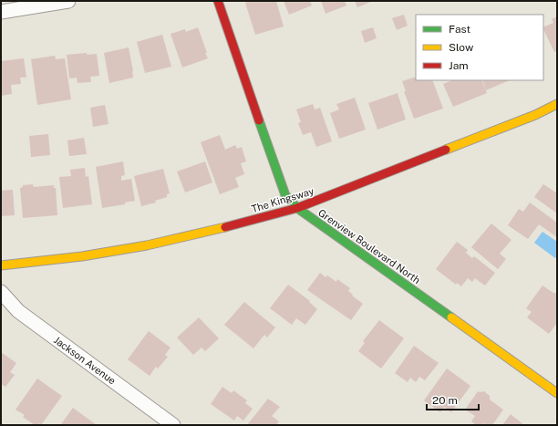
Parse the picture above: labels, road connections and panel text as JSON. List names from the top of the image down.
{
  "streets": {
    "street": ["The Kingsway", "Grenview Boulevard North", "Jackson Avenue"]
  },
  "crossings": [
    ["The Kingsway", "Grenview Boulevard North"]
  ],
  "legend": ["Fast", "Slow", "Jam"],
  "scale_bar": "20 m"
}
